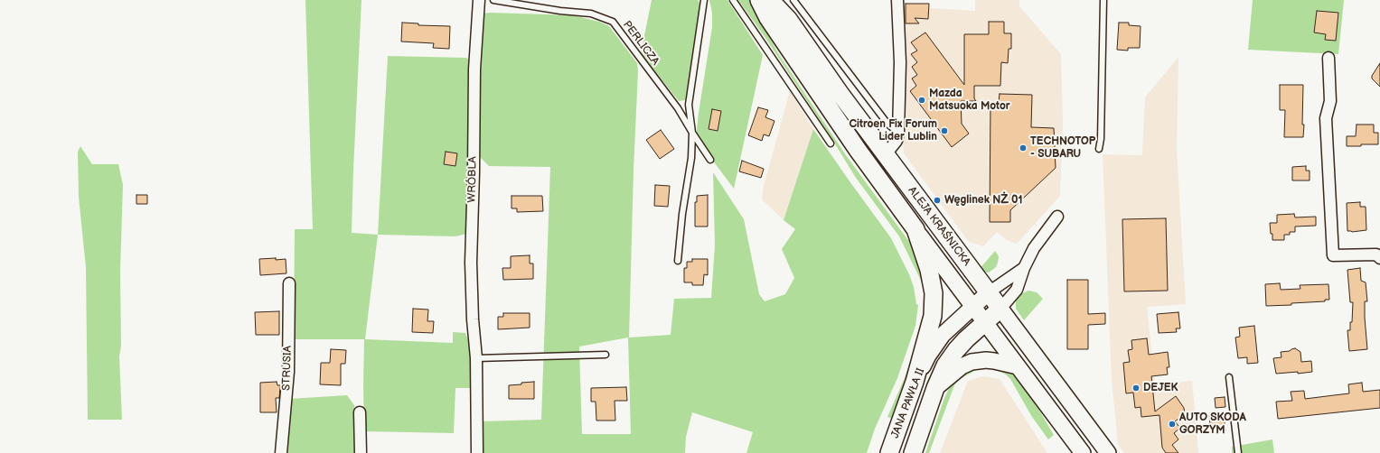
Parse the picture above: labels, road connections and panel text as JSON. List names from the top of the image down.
{
  "streets": {
    "main road": ["ALEJA KRAŚNICKA", "JANA PAWŁA II"],
    "street": ["WRÓBLA", "STRUSIA"],
    "lane": ["PERLICZA"]
  },
  "crossings": [
    ["ALEJA KRAŚNICKA", "JANA PAWŁA II"]
  ],
  "places": [
    "Mazda Matsuoka Motor",
    "Citroen Fix Forum Lider Lublin",
    "TECHNOTOP - SUBARU",
    "Węglinek NŻ 01",
    "DEJEK",
    "AUTO SKODA GORZYM"
  ]
}
